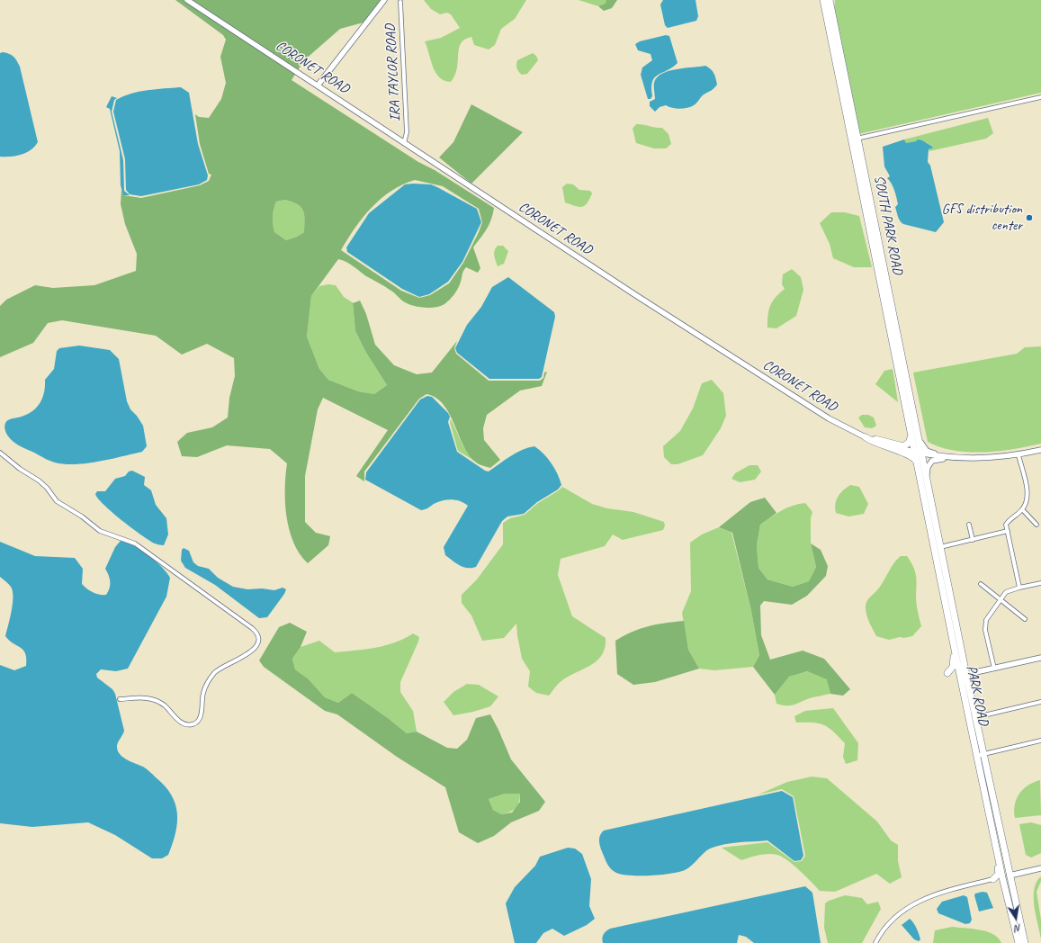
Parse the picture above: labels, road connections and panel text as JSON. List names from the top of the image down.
{
  "streets": {
    "main road": ["SOUTH PARK ROAD", "PARK ROAD"],
    "street": ["CORONET ROAD", "IRA TAYLOR ROAD"]
  },
  "crossings": [
    ["CORONET ROAD", "IRA TAYLOR ROAD"],
    ["CORONET ROAD", "SOUTH PARK ROAD"],
    ["CORONET ROAD", "PARK ROAD"],
    ["SOUTH PARK ROAD", "PARK ROAD"]
  ],
  "places": ["GFS distribution center"],
  "north": "bottom"
}
